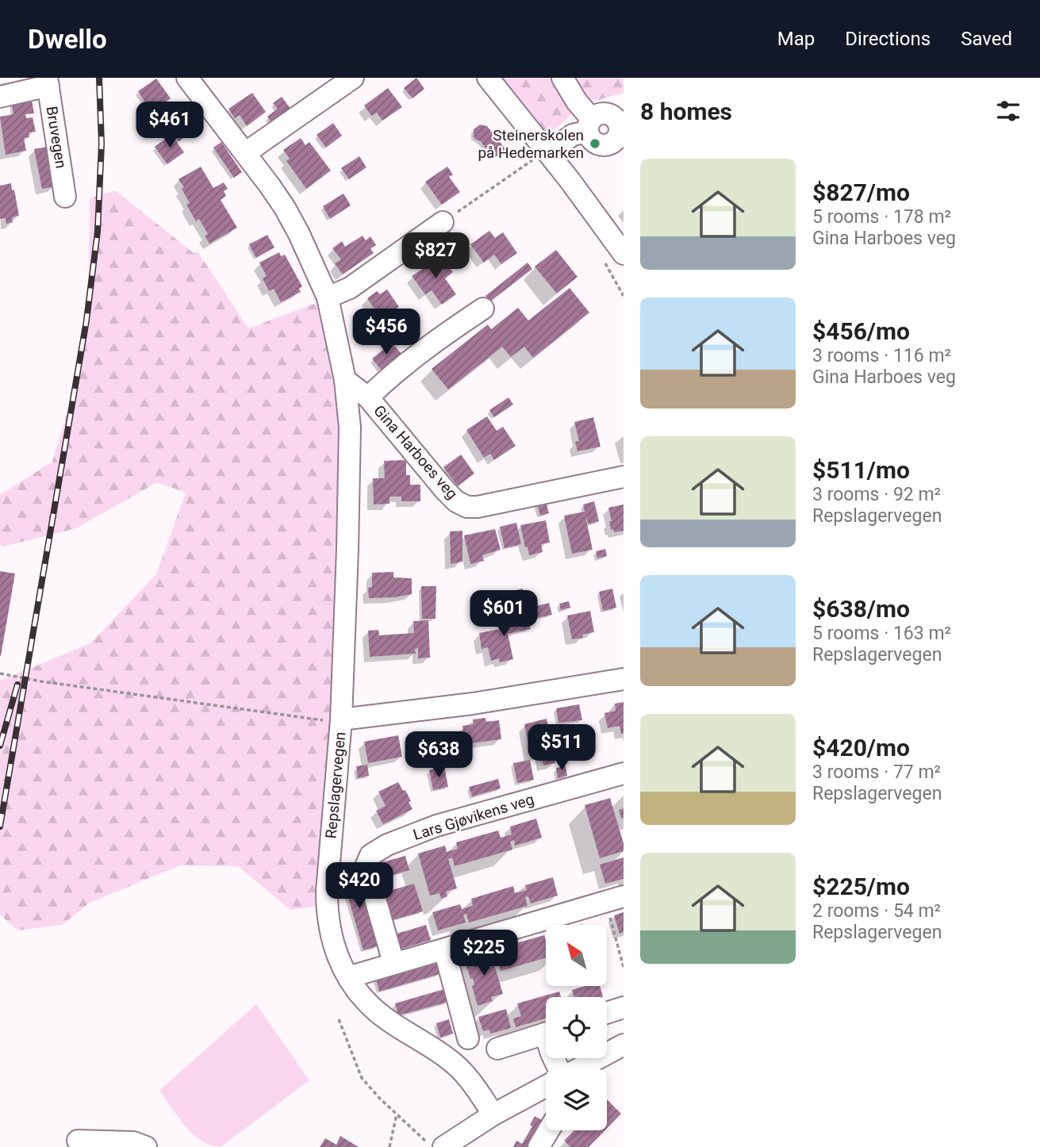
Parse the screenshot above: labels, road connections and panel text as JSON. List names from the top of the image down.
{
  "streets": {
    "street": [
      "Bruvegen",
      "Gina Harboes veg",
      "Repslagervegen",
      "Lars Gjøvikens veg"
    ]
  },
  "crossings": [
    ["Gina Harboes veg", "Repslagervegen"]
  ],
  "places": ["Steinerskolen på Hedemarken"],
  "north": "top left",
  "page": {
    "header": "Dwello",
    "nav": ["Map", "Directions", "Saved"],
    "heading": "8 homes",
    "price": [
      "$461",
      "$827",
      "$456",
      "$601",
      "$511",
      "$638",
      "$420",
      "$225"
    ],
    "list": [
      {
        "name": "$827/mo",
        "note": "5 rooms · 178 m² · Gina Harboes veg"
      },
      {
        "name": "$456/mo",
        "note": "3 rooms · 116 m² · Gina Harboes veg"
      },
      {
        "name": "$511/mo",
        "note": "3 rooms · 92 m² · Repslagervegen"
      },
      {
        "name": "$638/mo",
        "note": "5 rooms · 163 m² · Repslagervegen"
      },
      {
        "name": "$420/mo",
        "note": "3 rooms · 77 m² · Repslagervegen"
      },
      {
        "name": "$225/mo",
        "note": "2 rooms · 54 m² · Repslagervegen"
      }
    ]
  }
}
